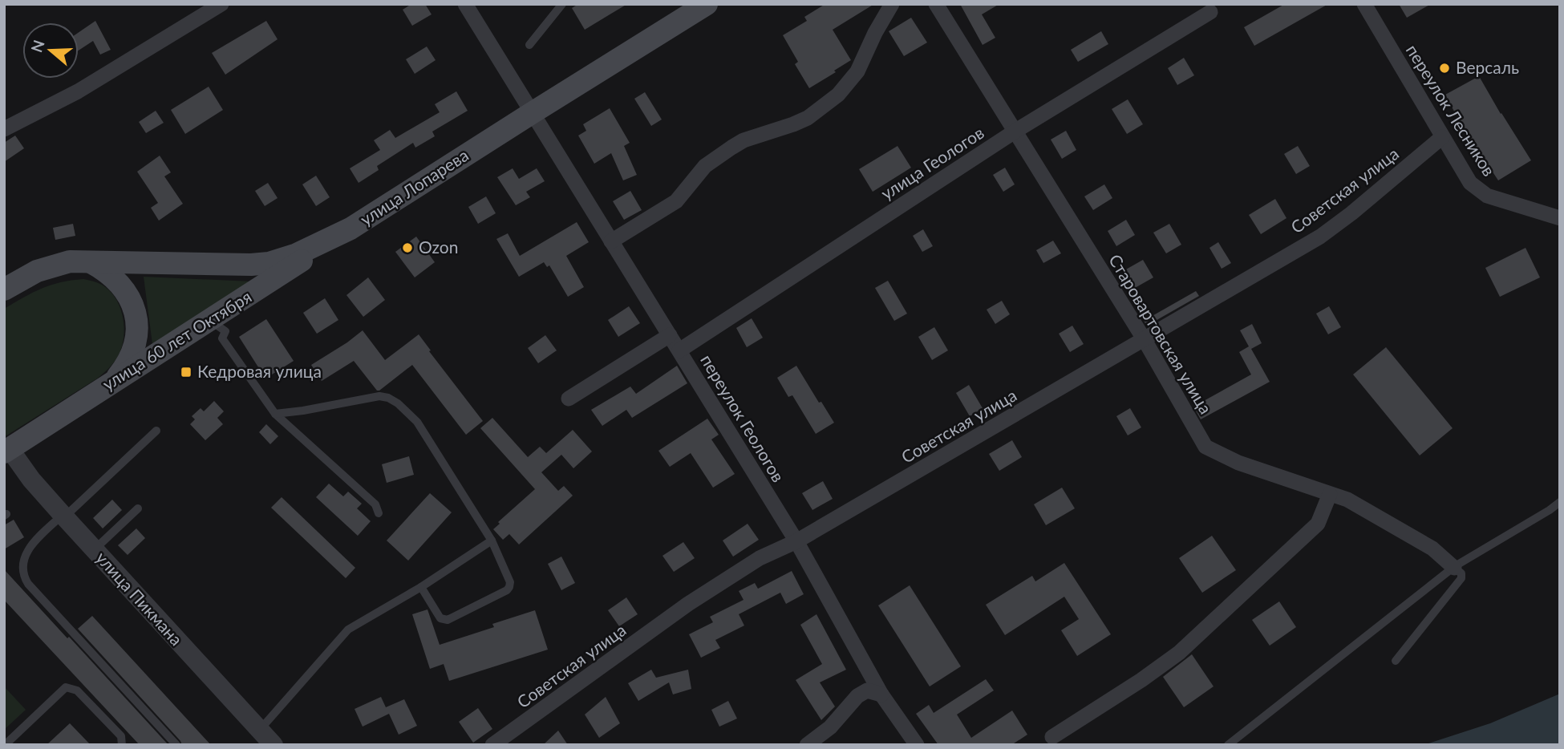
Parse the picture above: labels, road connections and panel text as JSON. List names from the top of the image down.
{
  "streets": {
    "main road": ["улица Лопарева", "улица 60 лет Октября"],
    "street": [
      "переулок Лесников",
      "улица Геологов",
      "Советская улица",
      "Старовартовская улица",
      "переулок Геологов",
      "улица Пикмана"
    ]
  },
  "crossings": [
    ["переулок Лесников", "Советская улица"],
    ["улица Геологов", "Старовартовская улица"],
    ["улица Геологов", "переулок Геологов"],
    ["улица Лопарева", "улица 60 лет Октября"],
    ["улица Лопарева", "переулок Геологов"],
    ["Советская улица", "Старовартовская улица"],
    ["Советская улица", "переулок Геологов"],
    ["улица 60 лет Октября", "улица Пикмана"]
  ],
  "places": {
    "other": ["Версаль", "Ozon"],
    "transit": ["Кедровая улица"]
  },
  "north": "left"
}
